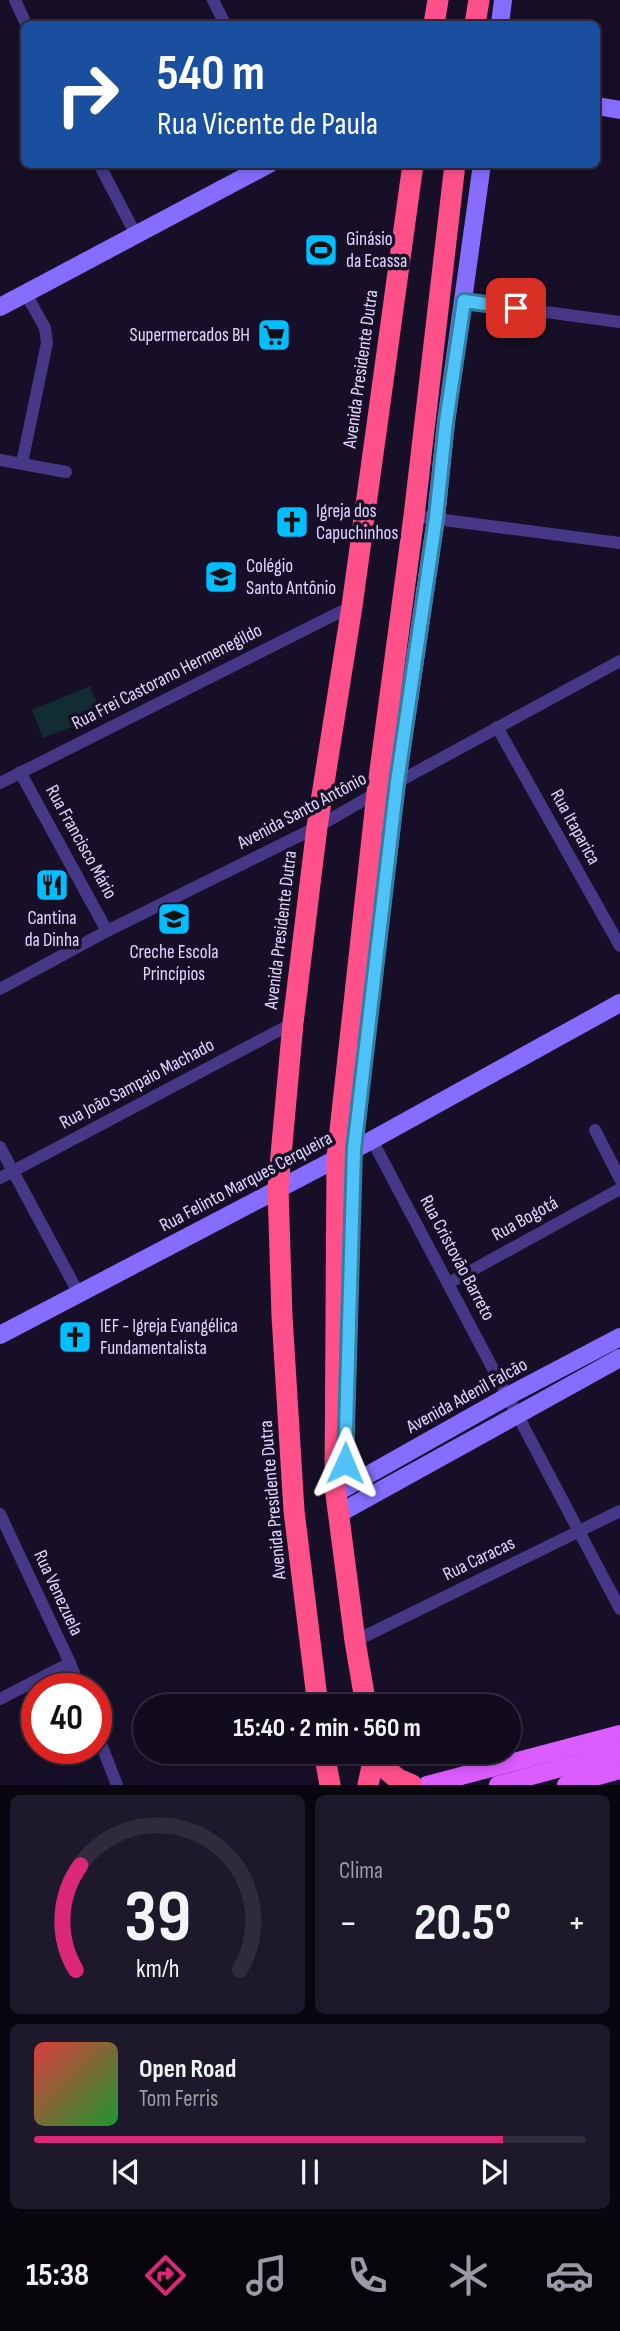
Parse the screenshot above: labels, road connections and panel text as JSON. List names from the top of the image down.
{
  "streets": {
    "highway": ["Avenida Presidente Dutra"],
    "street": [
      "Rua Frei Castorano Hermenegildo",
      "Avenida Santo Antônio",
      "Rua Itaparica",
      "Rua Francisco Mário",
      "Rua João Sampaio Machado",
      "Rua Felinto Marques Cerqueira",
      "Rua Bogotá",
      "Rua Cristovão Barreto",
      "Avenida Adenil Falcão",
      "Rua Caracas",
      "Rua Venezuela"
    ]
  },
  "crossings": [
    ["Avenida Presidente Dutra", "Rua Frei Castorano Hermenegildo"],
    ["Avenida Presidente Dutra", "Avenida Santo Antônio"],
    ["Avenida Presidente Dutra", "Rua João Sampaio Machado"],
    ["Avenida Presidente Dutra", "Rua Felinto Marques Cerqueira"],
    ["Rua Frei Castorano Hermenegildo", "Rua Francisco Mário"],
    ["Avenida Santo Antônio", "Rua Itaparica"],
    ["Avenida Santo Antônio", "Rua Francisco Mário"],
    ["Rua Felinto Marques Cerqueira", "Rua Cristovão Barreto"],
    ["Rua Bogotá", "Rua Cristovão Barreto"],
    ["Rua Cristovão Barreto", "Avenida Adenil Falcão"],
    ["Rua Cristovão Barreto", "Rua Caracas"]
  ],
  "places": {
    "sports": ["Ginásio da Ecassa"],
    "supermarket": ["Supermercados BH"],
    "church": ["Igreja dos Capuchinhos", "IEF - Igreja Evangélica Fundamentalista"],
    "school or university": ["Colégio Santo Antônio", "Creche Escola Princípios"],
    "restaurant": ["Cantina da Dinha"]
  },
  "page": {
    "turn": ["540 m", "Rua Vicente de Paula"],
    "limit": "40",
    "trip": "15:40 · 2 min · 560 m",
    "tile": "Clima",
    "heat": ["−", "20.5°", "+"],
    "song": ["Open Road", "Tom Ferris"],
    "tabs": "15:38",
    "gauge": ["39", "km/h"]
  }
}
